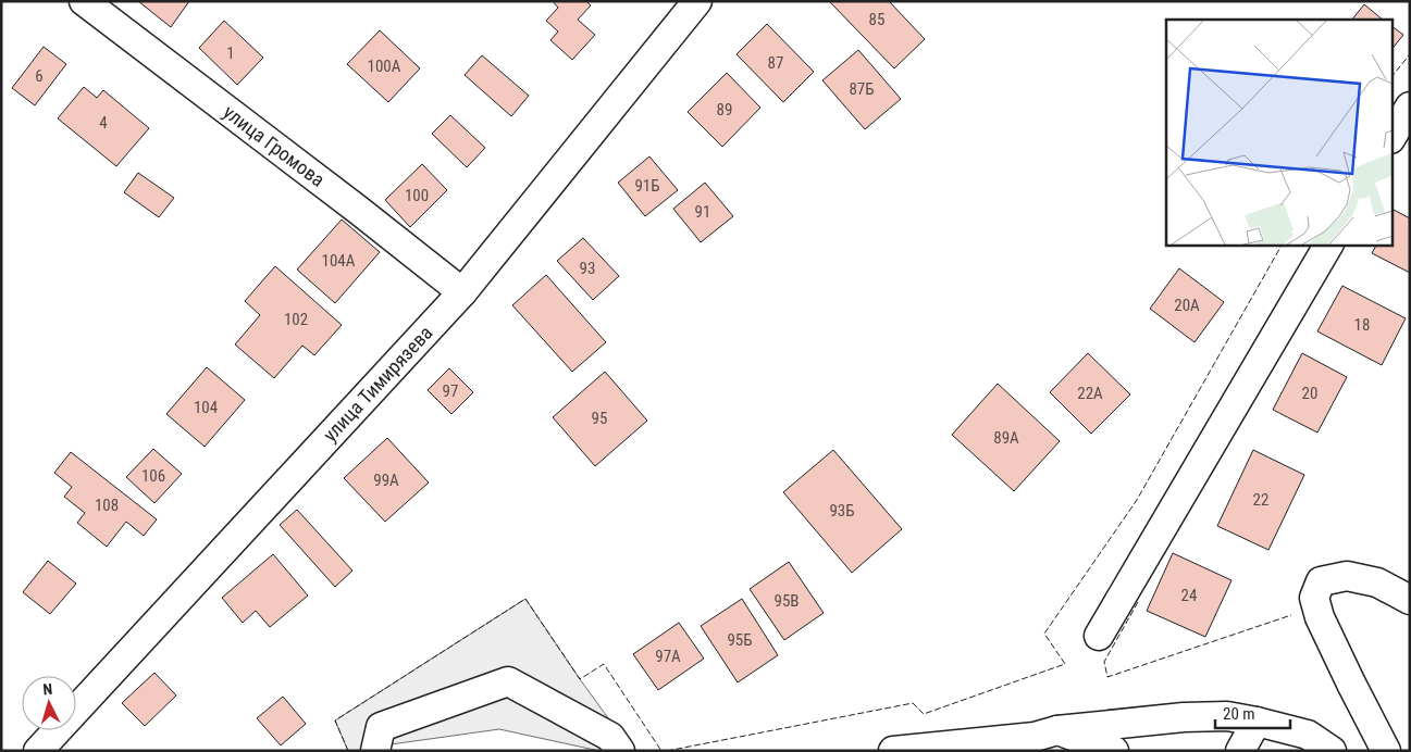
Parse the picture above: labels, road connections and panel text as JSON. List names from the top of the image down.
{
  "streets": {
    "street": ["улица Громова", "улица Тимирязева"]
  },
  "crossings": [
    ["улица Громова", "улица Тимирязева"]
  ],
  "house_numbers": [
    "85",
    "1",
    "87",
    "100А",
    "6",
    "87Б",
    "89",
    "4",
    "91Б",
    "100",
    "91",
    "104А",
    "93",
    "20А",
    "102",
    "18",
    "97",
    "22А",
    "20",
    "104",
    "95",
    "89А",
    "106",
    "99А",
    "22",
    "108",
    "93Б",
    "24",
    "95В",
    "95Б",
    "97А"
  ],
  "scale_bar": "20 m",
  "north": "top"
}
